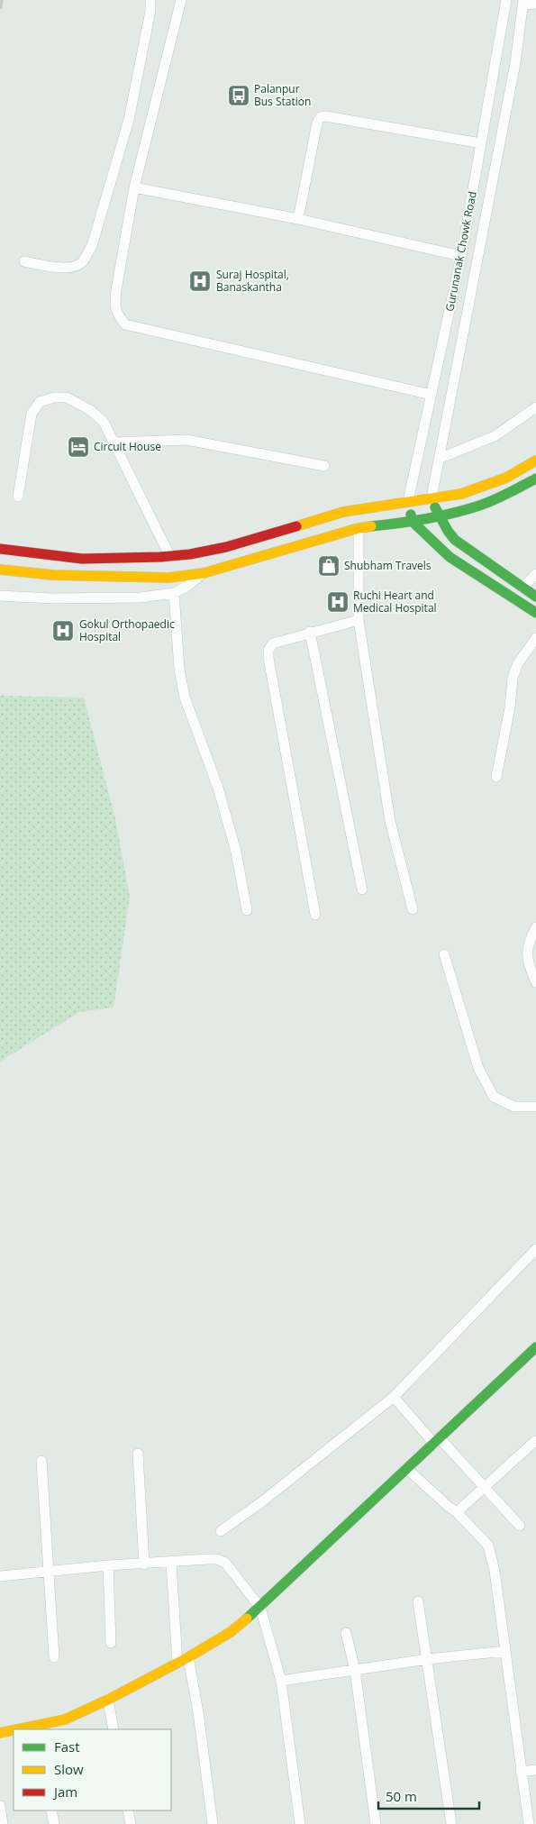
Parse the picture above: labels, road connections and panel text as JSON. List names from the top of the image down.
{
  "streets": {
    "street": ["Gurunanak Chowk Road"]
  },
  "places": {
    "bus stop": ["Palanpur Bus Station"],
    "hospital": ["Suraj Hospital, Banaskantha", "Ruchi Heart and Medical Hospital", "Gokul Orthopaedic Hospital"],
    "hotel": ["Circuit House"],
    "shop": ["Shubham Travels"]
  },
  "legend": ["Fast", "Slow", "Jam"],
  "scale_bar": "50 m"
}
